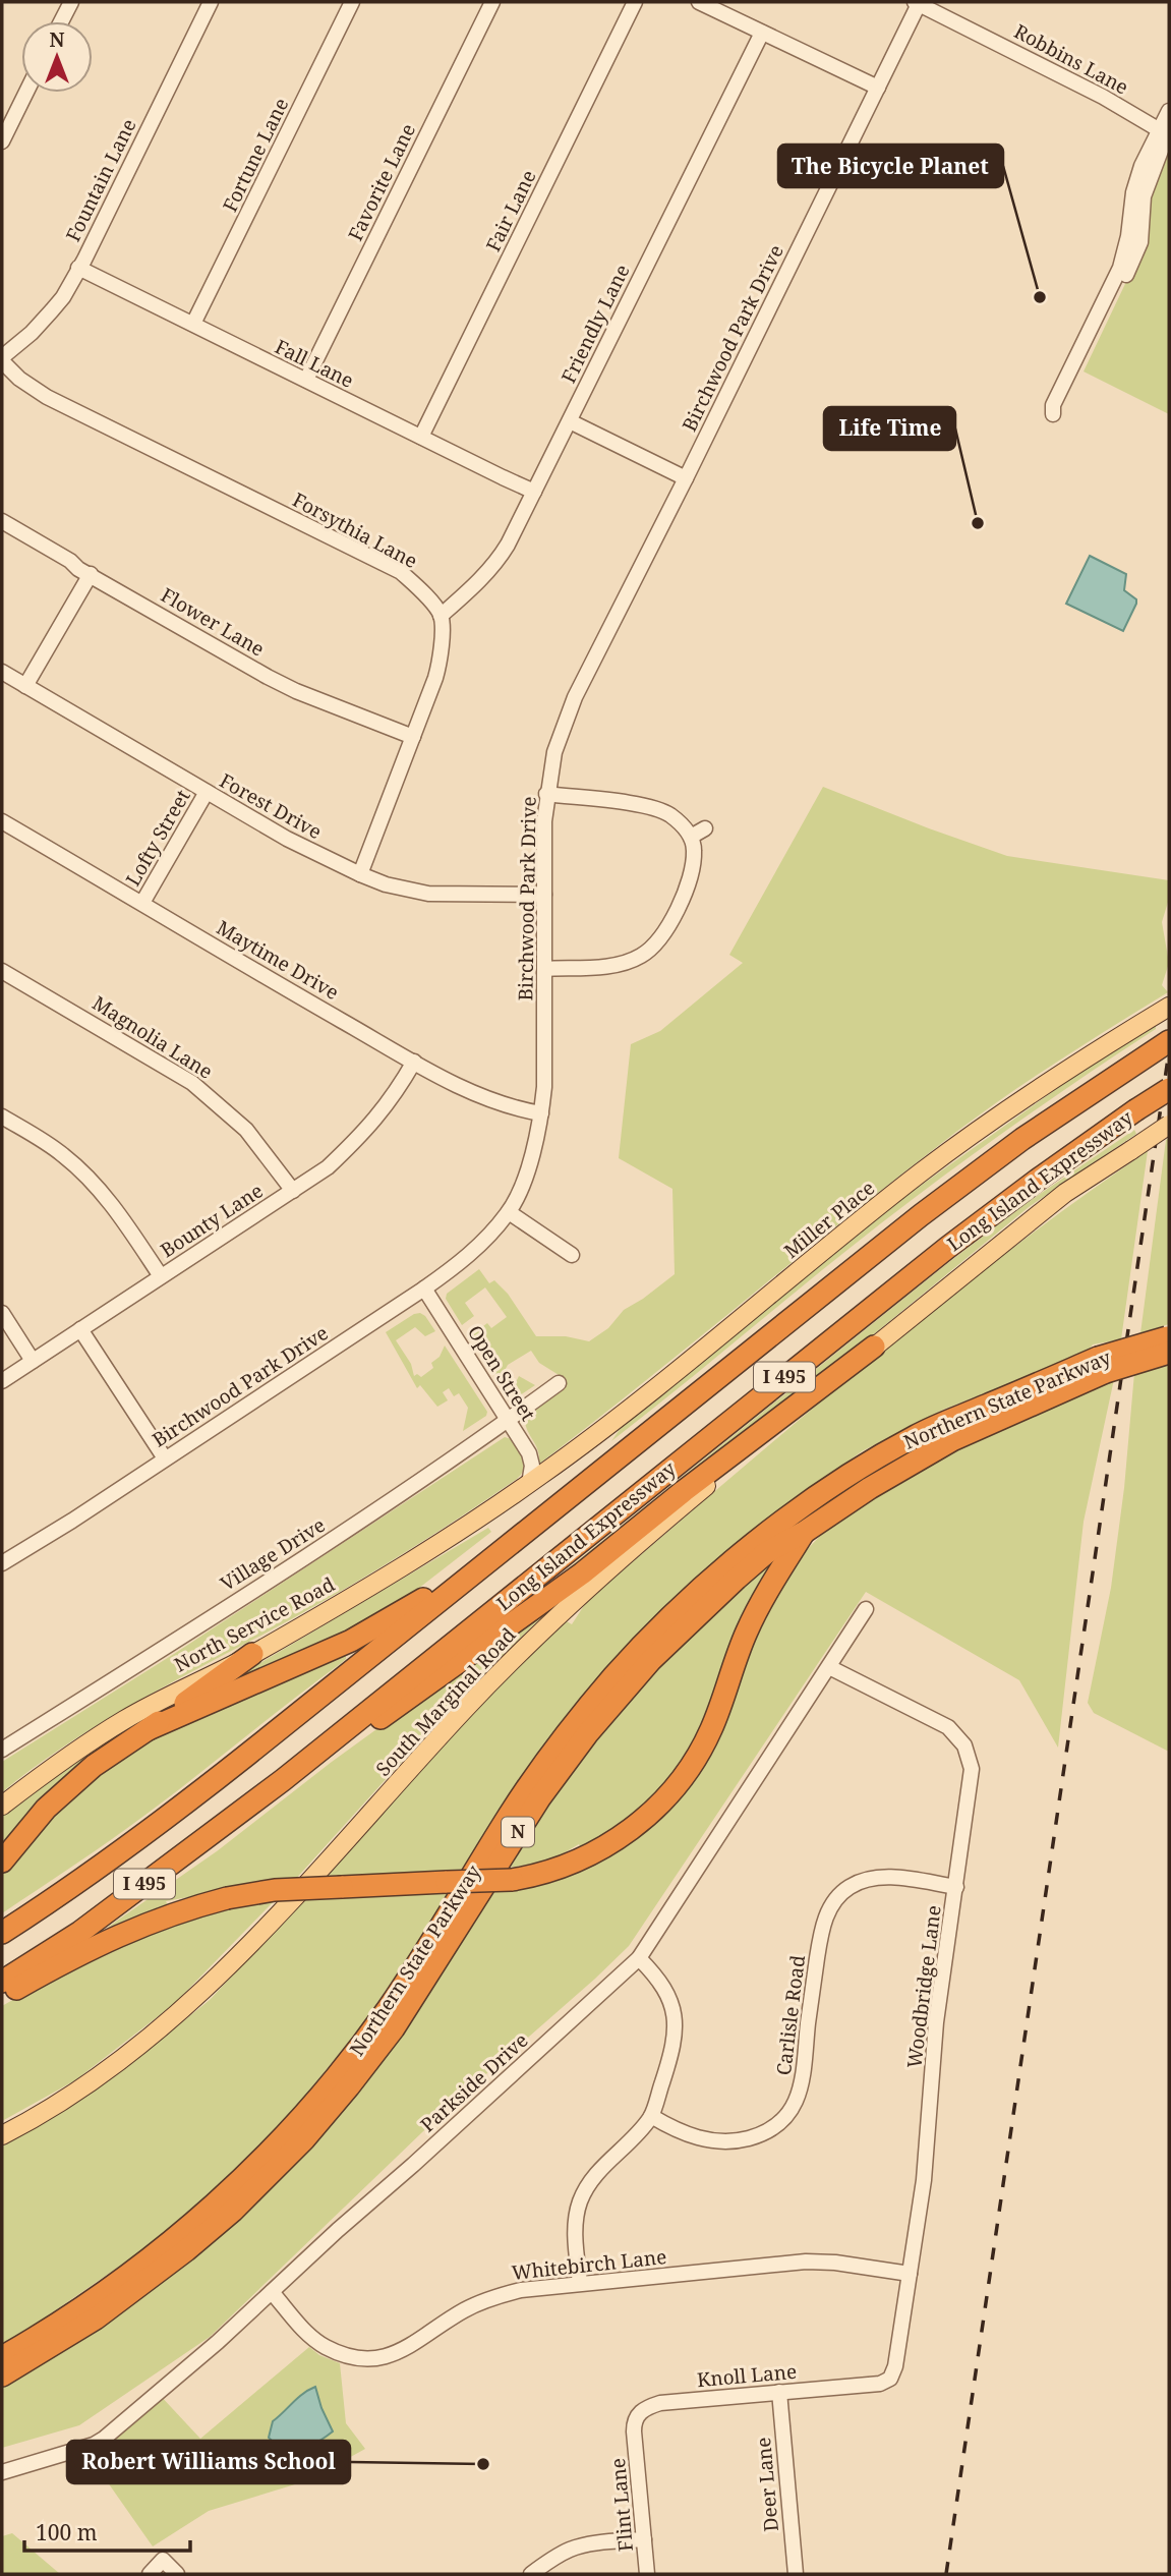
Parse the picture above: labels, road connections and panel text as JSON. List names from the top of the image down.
{
  "streets": {
    "highway": [
      "Long Island Expressway",
      "I 495",
      "Northern State Parkway",
      "N"
    ],
    "main road": ["Miller Place", "North Service Road", "South Marginal Road"],
    "street": [
      "Robbins Lane",
      "Fortune Lane",
      "Fountain Lane",
      "Favorite Lane",
      "Fair Lane",
      "Friendly Lane",
      "Birchwood Park Drive",
      "Fall Lane",
      "Forsythia Lane",
      "Flower Lane",
      "Forest Drive",
      "Lofty Street",
      "Maytime Drive",
      "Magnolia Lane",
      "Bounty Lane",
      "Open Street",
      "Village Drive",
      "Woodbridge Lane",
      "Carlisle Road",
      "Parkside Drive",
      "Whitebirch Lane",
      "Knoll Lane",
      "Deer Lane",
      "Flint Lane"
    ]
  },
  "crossings": [
    ["Robbins Lane", "Birchwood Park Drive"],
    ["Fortune Lane", "Fall Lane"],
    ["Fountain Lane", "Fall Lane"],
    ["Fountain Lane", "Forsythia Lane"],
    ["Favorite Lane", "Fall Lane"],
    ["Fair Lane", "Fall Lane"],
    ["Friendly Lane", "Fall Lane"],
    ["Friendly Lane", "Forsythia Lane"],
    ["Birchwood Park Drive", "Forest Drive"],
    ["Birchwood Park Drive", "Maytime Drive"],
    ["Birchwood Park Drive", "Open Street"],
    ["Forest Drive", "Lofty Street"],
    ["Lofty Street", "Maytime Drive"],
    ["Maytime Drive", "Bounty Lane"],
    ["Magnolia Lane", "Bounty Lane"],
    ["Miller Place", "Open Street"],
    ["Miller Place", "North Service Road"],
    ["Open Street", "Village Drive"],
    ["Open Street", "North Service Road"],
    ["Woodbridge Lane", "Carlisle Road"],
    ["Woodbridge Lane", "Parkside Drive"],
    ["Woodbridge Lane", "Whitebirch Lane"],
    ["Woodbridge Lane", "Knoll Lane"],
    ["Parkside Drive", "Whitebirch Lane"],
    ["Knoll Lane", "Deer Lane"],
    ["Knoll Lane", "Flint Lane"]
  ],
  "places": ["The Bicycle Planet", "Life Time", "Robert Williams School"],
  "scale_bar": "100 m",
  "north": "top"
}
